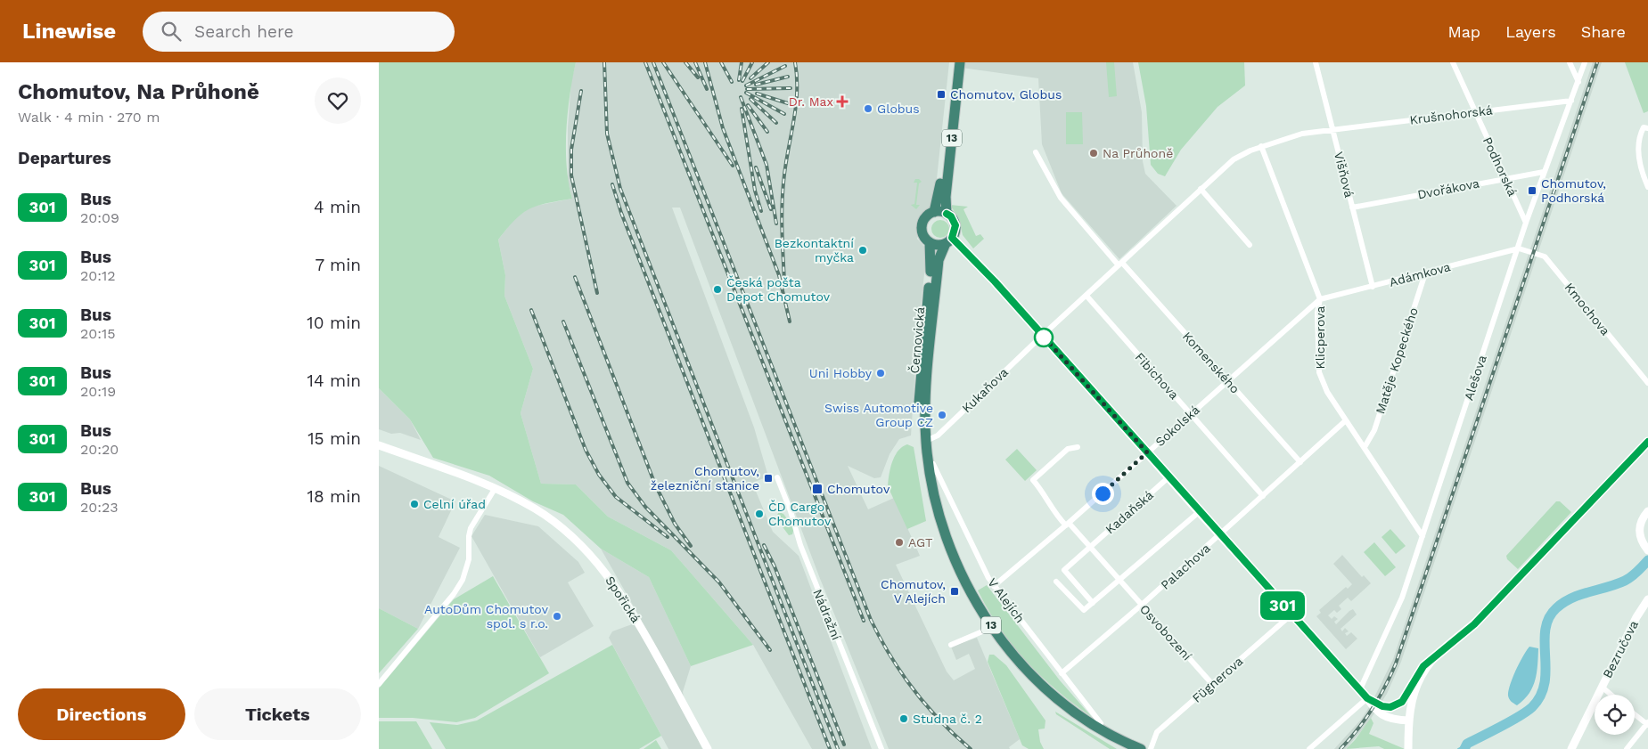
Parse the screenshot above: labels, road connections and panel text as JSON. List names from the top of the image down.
{
  "streets": {
    "highway": ["13", "Černovická"],
    "street": [
      "Krušnohorská",
      "Podhorská",
      "Višňová",
      "Dvořákova",
      "Adámkova",
      "Kmochova",
      "Klicperova",
      "Matěje Kopeckého",
      "Komenského",
      "Fibichova",
      "Alešova",
      "Kukaňova",
      "Sokolská",
      "Kadaňská",
      "Palachova",
      "Spořická",
      "V Alejích",
      "Nádražní",
      "Osvobození",
      "Bezručova",
      "Fügnerova"
    ]
  },
  "crossings": [
    ["Krušnohorská", "Podhorská"],
    ["Krušnohorská", "Višňová"],
    ["Krušnohorská", "Alešova"],
    ["13", "Černovická"],
    ["13", "Kukaňova"],
    ["Podhorská", "Dvořákova"],
    ["Podhorská", "Alešova"],
    ["Višňová", "Dvořákova"],
    ["Višňová", "Adámkova"],
    ["Dvořákova", "Alešova"],
    ["Adámkova", "Kmochova"],
    ["Adámkova", "Klicperova"],
    ["Adámkova", "Matěje Kopeckého"],
    ["Adámkova", "Alešova"],
    ["Adámkova", "Sokolská"],
    ["Kmochova", "Alešova"],
    ["Klicperova", "Matěje Kopeckého"],
    ["Klicperova", "Alešova"],
    ["Klicperova", "Sokolská"],
    ["Klicperova", "Palachova"],
    ["Černovická", "Kukaňova"],
    ["Komenského", "Sokolská"],
    ["Komenského", "Palachova"],
    ["Fibichova", "Sokolská"],
    ["Fibichova", "Palachova"],
    ["Sokolská", "V Alejích"],
    ["Sokolská", "Osvobození"],
    ["Kadaňská", "Osvobození"],
    ["Palachova", "V Alejích"],
    ["Palachova", "Osvobození"],
    ["Osvobození", "Fügnerova"]
  ],
  "places": {
    "transit": [
      "Chomutov, Globus",
      "Chomutov, Podhorská",
      "Chomutov, železniční stanice",
      "Chomutov",
      "Chomutov, V Alejích"
    ],
    "health": ["Dr. Max"],
    "other": [
      "Globus",
      "Na Průhoně",
      "Bezkontaktní myčka",
      "Česká pošta Depot Chomutov",
      "Uni Hobby",
      "Swiss Automotive Group CZ",
      "Celní úřad",
      "ČD Cargo Chomutov",
      "AGT",
      "AutoDům Chomutov spol. s r.o.",
      "Studna č. 2"
    ]
  },
  "lines": ["bus line 301"],
  "page": {
    "header": "Linewise",
    "search": "Search here",
    "nav": ["Map", "Layers", "Share"],
    "heading": [
      ["Chomutov, Na Průhoně", "Walk · 4 min · 270 m"],
      "Departures"
    ],
    "on_map": "301",
    "list": [
      {
        "mark": "301",
        "name": "Bus",
        "note": "20:09",
        "value": "4 min"
      },
      {
        "mark": "301",
        "name": "Bus",
        "note": "20:12",
        "value": "7 min"
      },
      {
        "mark": "301",
        "name": "Bus",
        "note": "20:15",
        "value": "10 min"
      },
      {
        "mark": "301",
        "name": "Bus",
        "note": "20:19",
        "value": "14 min"
      },
      {
        "mark": "301",
        "name": "Bus",
        "note": "20:20",
        "value": "15 min"
      },
      {
        "mark": "301",
        "name": "Bus",
        "note": "20:23",
        "value": "18 min"
      }
    ],
    "buttons": ["Directions", "Tickets"]
  }
}
